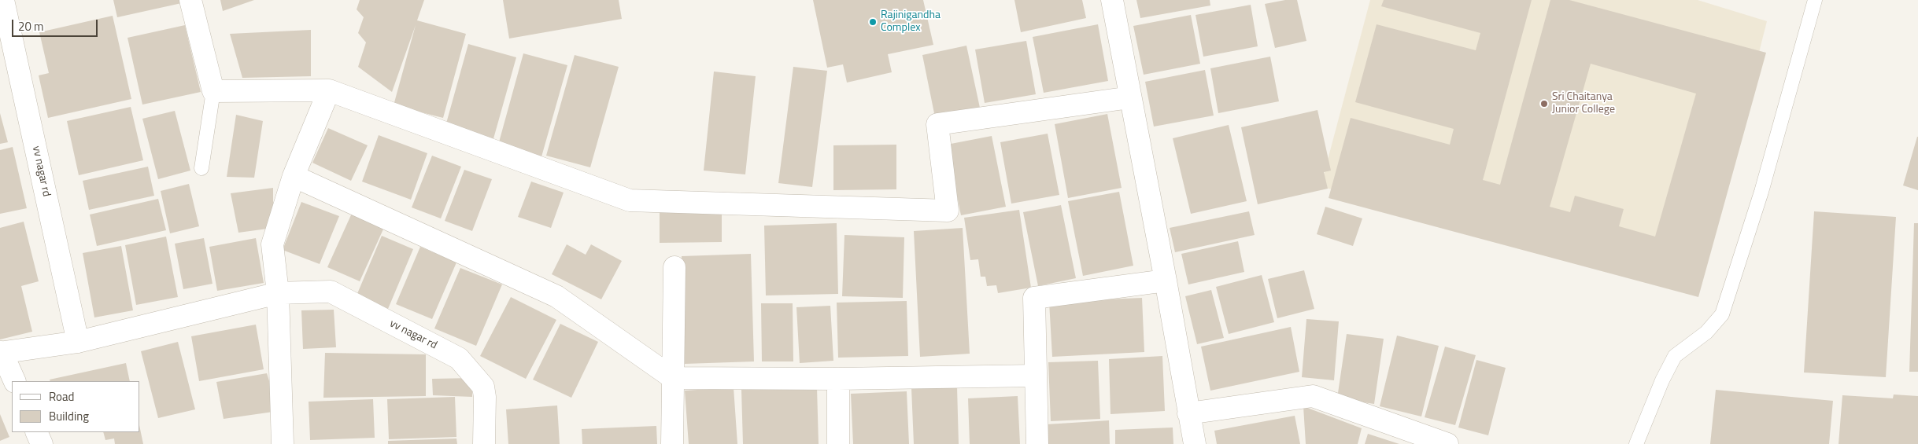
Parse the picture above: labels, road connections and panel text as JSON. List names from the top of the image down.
{
  "streets": {
    "street": ["vv nagar rd"]
  },
  "places": ["Rajinigandha Complex", "Sri Chaitanya Junior College"],
  "legend": ["Road", "Building"],
  "scale_bar": "20 m"
}
